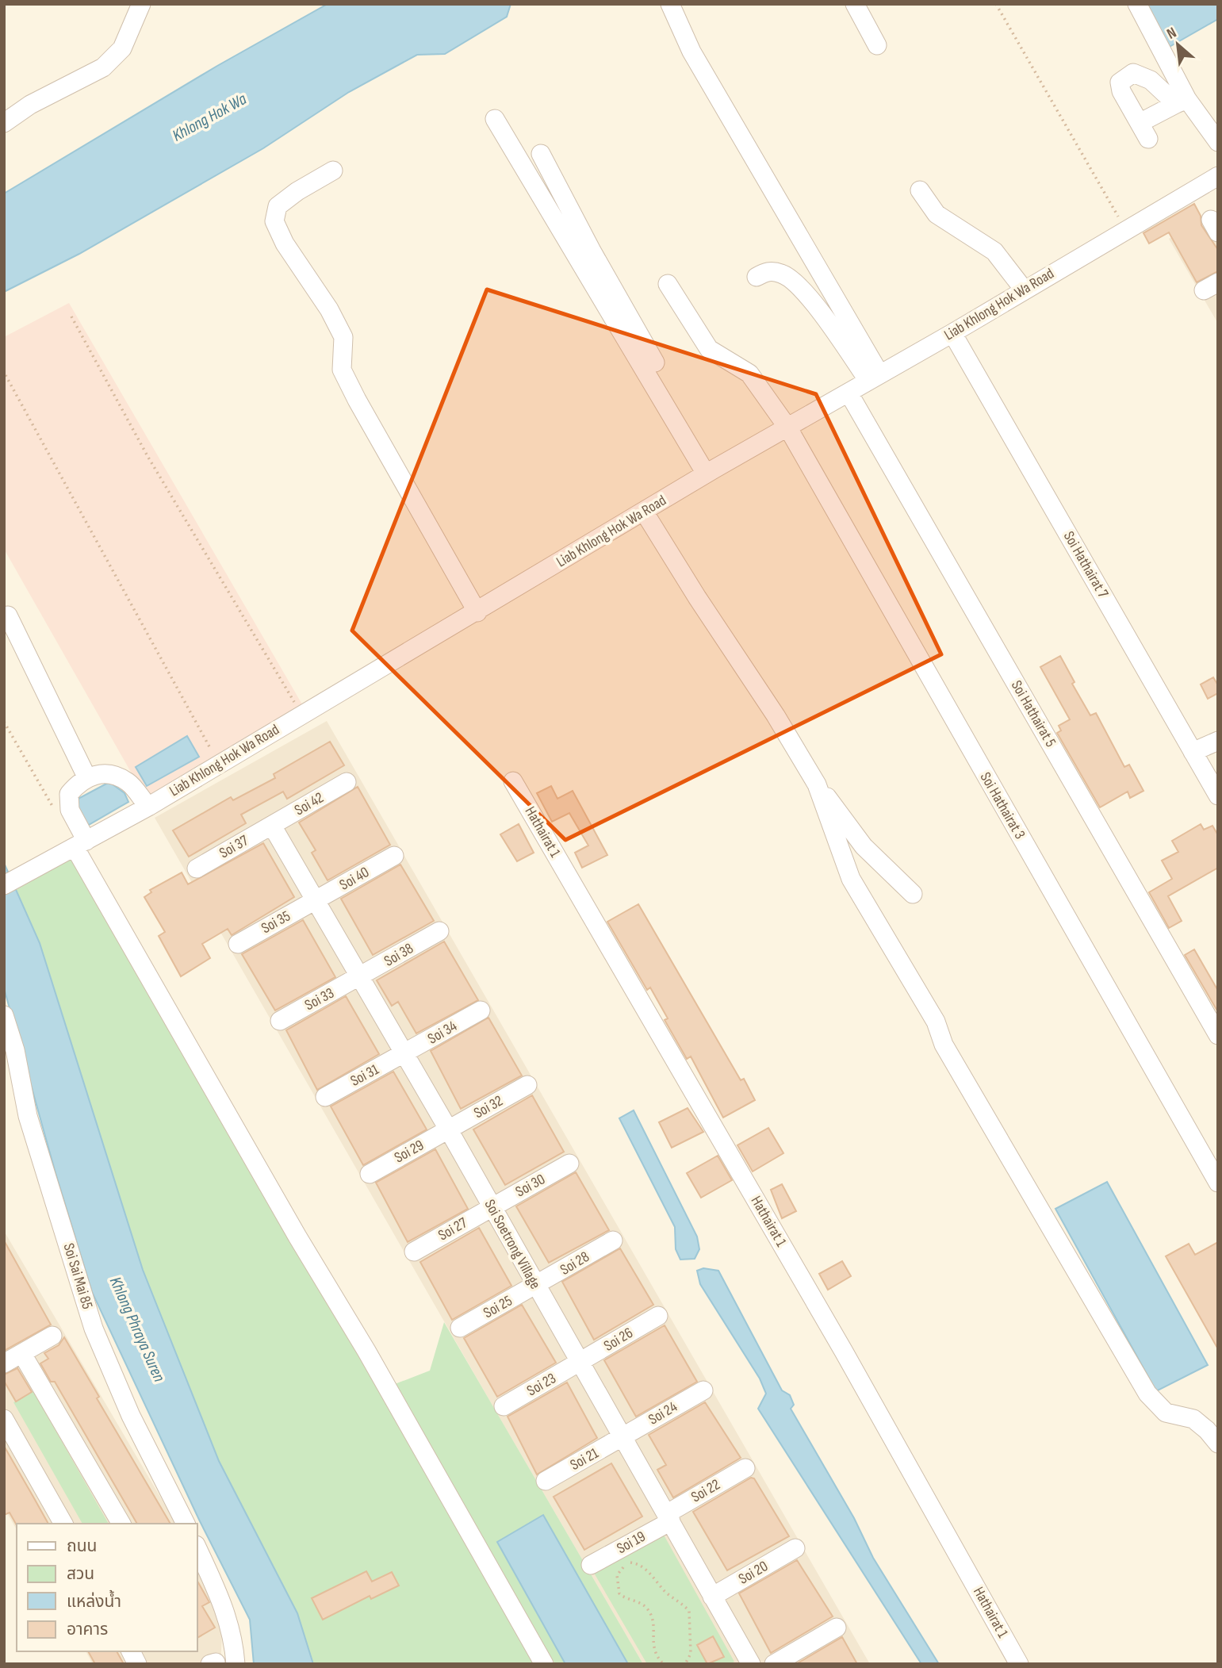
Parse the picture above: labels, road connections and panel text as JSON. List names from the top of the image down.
{
  "streets": {
    "street": [
      "Liab Khlong Hok Wa Road",
      "Soi Hathairat 7",
      "Soi Hathairat 5",
      "Soi 42",
      "Soi Hathairat 3",
      "Hathairat 1",
      "Soi 37",
      "Soi 40",
      "Soi 35",
      "Soi 38",
      "Soi 33",
      "Soi 34",
      "Soi 31",
      "Soi 32",
      "Soi 29",
      "Soi 30",
      "Soi 27",
      "Soi Soetrong Village",
      "Soi 28",
      "Soi Sai Mai 85",
      "Soi 25",
      "Soi 26",
      "Soi 23",
      "Soi 24",
      "Soi 21",
      "Soi 22",
      "Soi 19",
      "Soi 20"
    ]
  },
  "crossings": [
    ["Liab Khlong Hok Wa Road", "Soi Hathairat 7"],
    ["Liab Khlong Hok Wa Road", "Soi Hathairat 5"],
    ["Liab Khlong Hok Wa Road", "Soi Hathairat 3"],
    ["Soi 42", "Soi 37"],
    ["Soi 42", "Soi Soetrong Village"],
    ["Soi 37", "Soi Soetrong Village"],
    ["Soi 40", "Soi 35"],
    ["Soi 40", "Soi Soetrong Village"],
    ["Soi 35", "Soi Soetrong Village"],
    ["Soi 38", "Soi 33"],
    ["Soi 38", "Soi Soetrong Village"],
    ["Soi 33", "Soi Soetrong Village"],
    ["Soi 34", "Soi 31"],
    ["Soi 34", "Soi Soetrong Village"],
    ["Soi 31", "Soi Soetrong Village"],
    ["Soi 32", "Soi 29"],
    ["Soi 32", "Soi Soetrong Village"],
    ["Soi 29", "Soi Soetrong Village"],
    ["Soi 30", "Soi 27"],
    ["Soi 30", "Soi Soetrong Village"],
    ["Soi 27", "Soi Soetrong Village"],
    ["Soi Soetrong Village", "Soi 28"],
    ["Soi Soetrong Village", "Soi 25"],
    ["Soi Soetrong Village", "Soi 26"],
    ["Soi Soetrong Village", "Soi 23"],
    ["Soi Soetrong Village", "Soi 24"],
    ["Soi Soetrong Village", "Soi 21"],
    ["Soi Soetrong Village", "Soi 22"],
    ["Soi Soetrong Village", "Soi 19"],
    ["Soi Soetrong Village", "Soi 20"],
    ["Soi 28", "Soi 25"],
    ["Soi 26", "Soi 23"],
    ["Soi 24", "Soi 21"],
    ["Soi 22", "Soi 19"]
  ],
  "water": ["Khlong Hok Wa", "Khlong Phraya Suren"],
  "legend": [
    "ถนน",
    "สวน",
    "แหล่งน้ำ",
    "อาคาร"
  ],
  "north": "top left"
}
